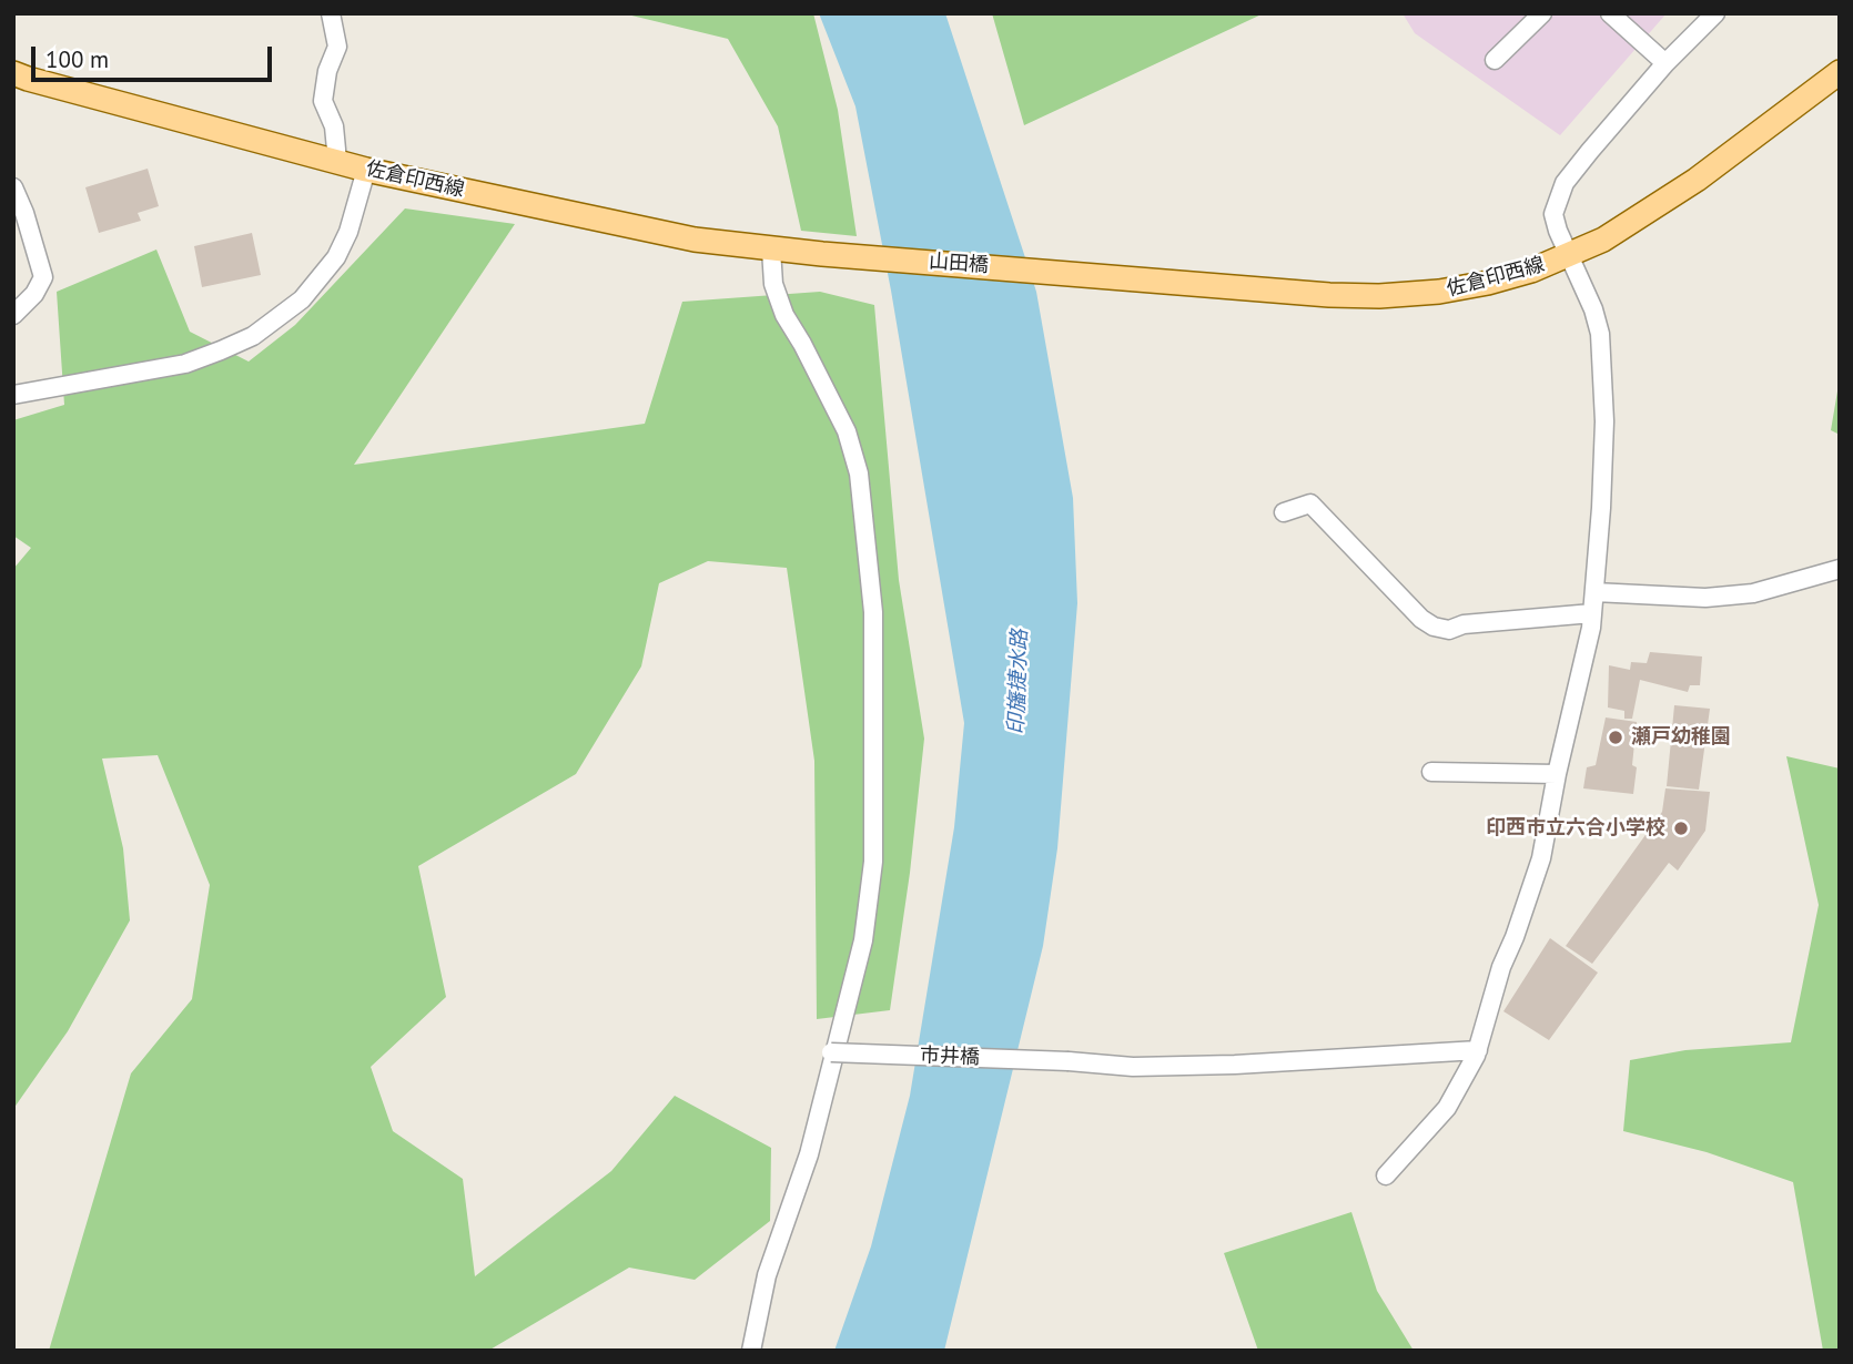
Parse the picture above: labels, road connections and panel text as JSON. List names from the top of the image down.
{
  "streets": {
    "main road": ["佐倉印西線", "山田橋"],
    "street": ["市井橋"]
  },
  "crossings": [
    ["佐倉印西線", "山田橋"]
  ],
  "water": ["印旛捷水路"],
  "places": ["瀬戸幼稚園", "印西市立六合小学校"],
  "scale_bar": "100 m"
}
